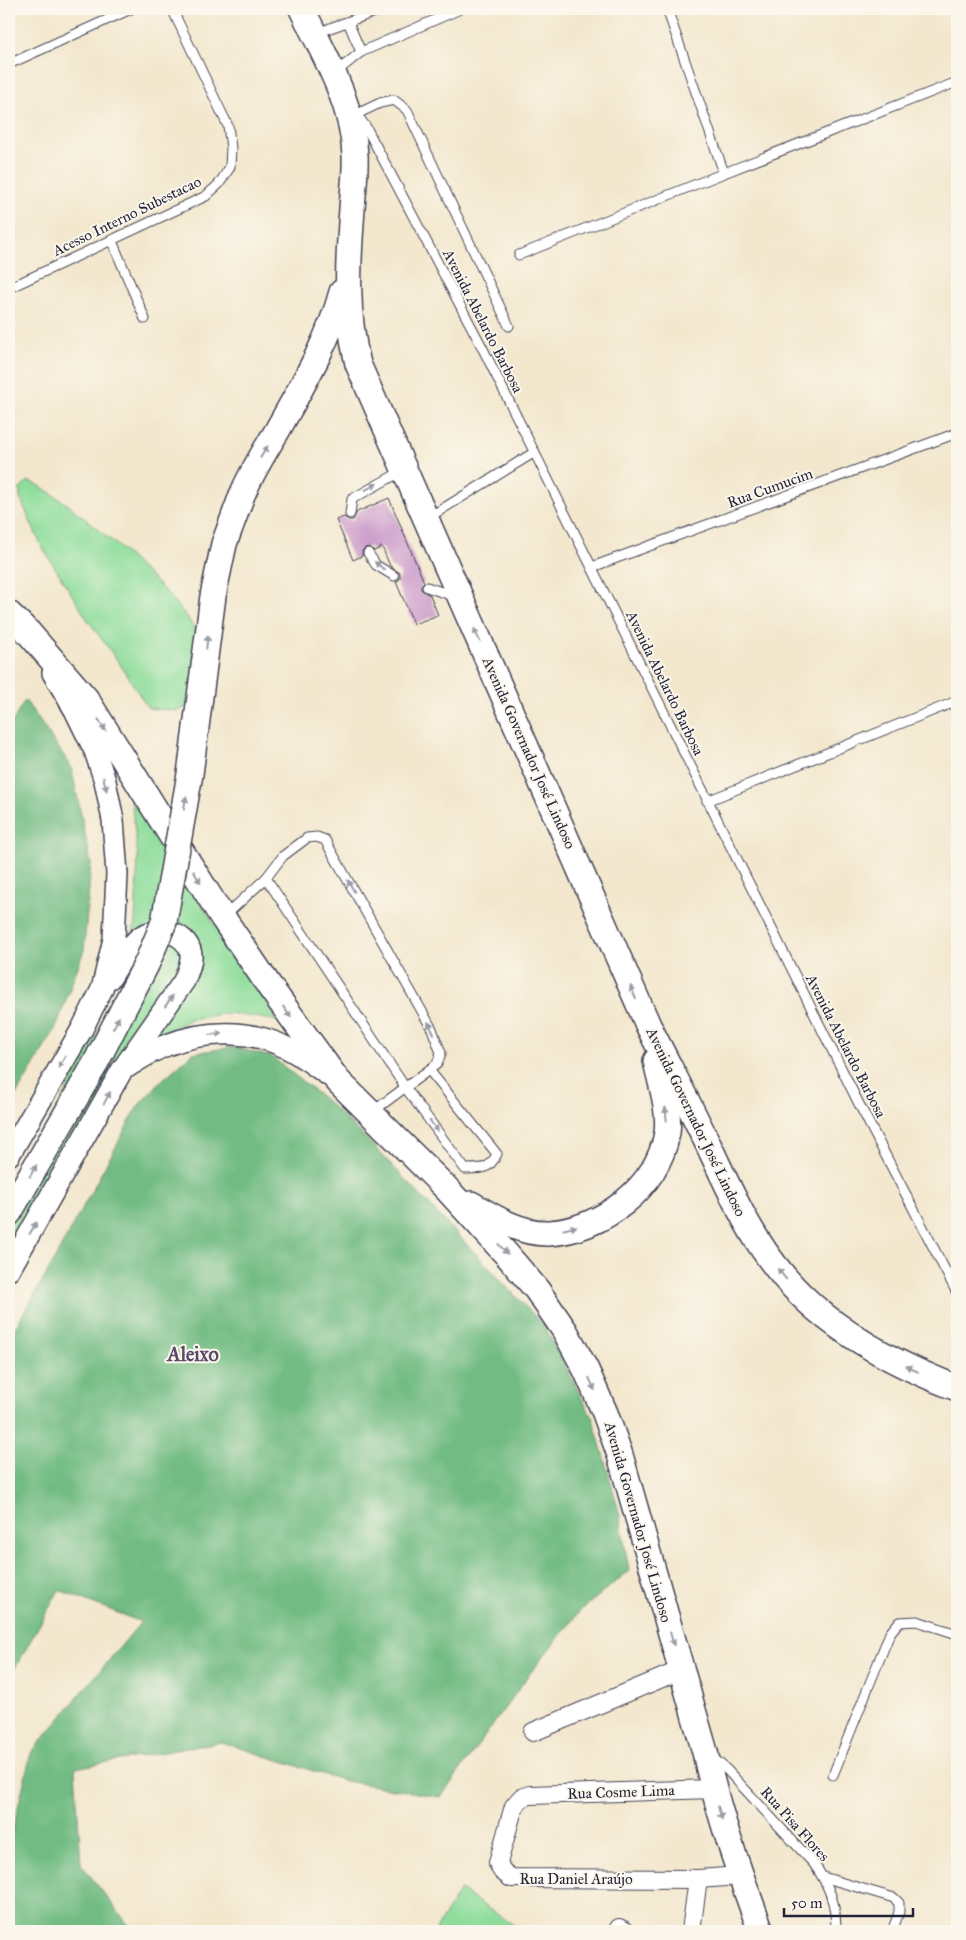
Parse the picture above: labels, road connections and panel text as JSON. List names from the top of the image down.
{
  "streets": {
    "main road": ["Avenida Governador José Lindoso"],
    "street": ["Rua Cosme Lima", "Rua Daniel Araújo"],
    "lane": [
      "Acesso Interno Subestacao",
      "Avenida Abelardo Barbosa",
      "Rua Cumucim",
      "Rua Pisa Flores"
    ]
  },
  "crossings": [
    ["Avenida Abelardo Barbosa", "Rua Cumucim"],
    ["Avenida Abelardo Barbosa", "Avenida Governador José Lindoso"],
    ["Avenida Governador José Lindoso", "Rua Cosme Lima"],
    ["Avenida Governador José Lindoso", "Rua Pisa Flores"],
    ["Avenida Governador José Lindoso", "Rua Daniel Araújo"],
    ["Rua Cosme Lima", "Rua Daniel Araújo"]
  ],
  "districts": ["Aleixo"],
  "scale_bar": "50 m"
}
